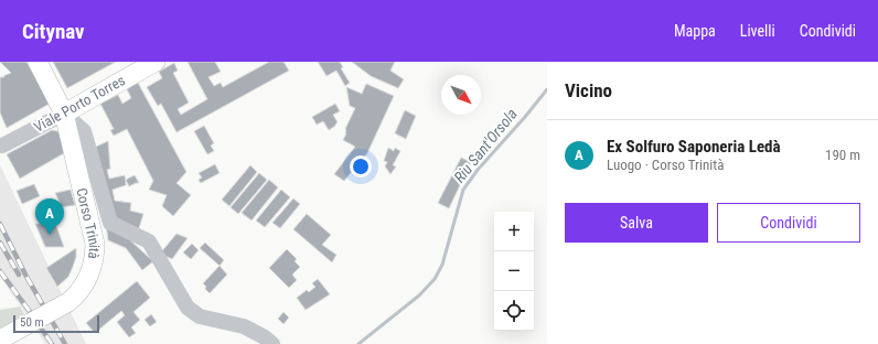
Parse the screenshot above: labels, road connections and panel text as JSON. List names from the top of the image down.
{
  "streets": {
    "main road": ["Viale Porto Torres", "Corso Trinità"]
  },
  "crossings": [
    ["Viale Porto Torres", "Corso Trinità"]
  ],
  "water": ["Riu Sant'Orsola"],
  "scale_bar": "50 m",
  "north": "bottom right",
  "page": {
    "header": "Citynav",
    "nav": ["Mappa", "Livelli", "Condividi"],
    "heading": "Vicino",
    "list": [
      {
        "mark": "A",
        "name": "Ex Solfuro Saponeria Ledà",
        "note": "Luogo · Corso Trinità",
        "value": "190 m"
      }
    ],
    "buttons": ["Salva", "Condividi"],
    "pins": "A",
    "map_buttons": ["+", "−"],
    "scale": "50 m"
  }
}
